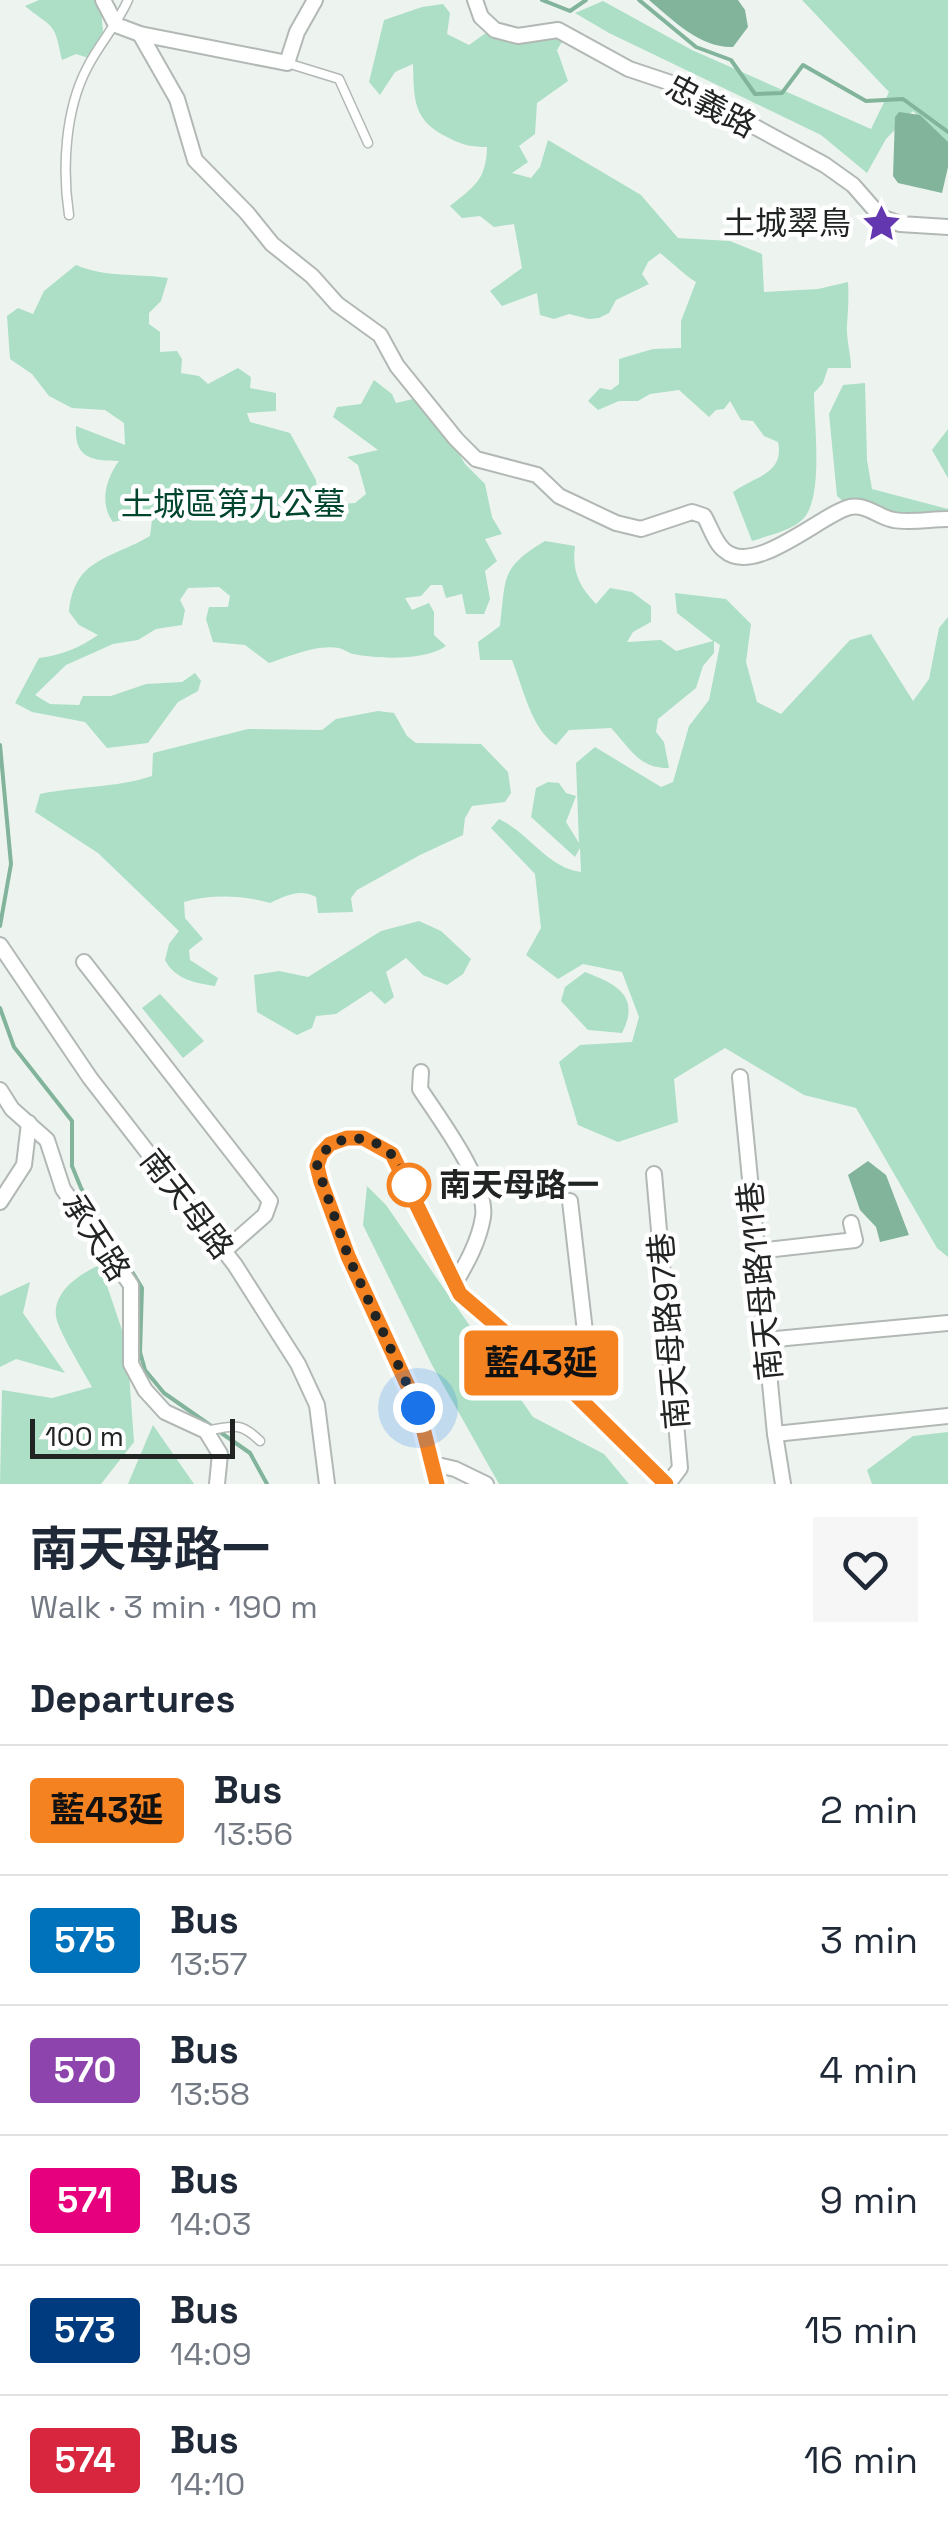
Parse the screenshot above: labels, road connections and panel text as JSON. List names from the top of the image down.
{
  "streets": {
    "street": [
      "忠義路",
      "南天母路",
      "承天路",
      "南天母路111巷",
      "南天母路97巷"
    ]
  },
  "parks": ["土城區第九公墓"],
  "places": {
    "place": ["土城翠鳥"],
    "other": ["南天母路一"]
  },
  "lines": ["bus line 藍43延"],
  "scale_bar": "100 m",
  "page": {
    "on_map": "藍43延",
    "scale": "100 m",
    "heading": [
      ["南天母路一", "Walk · 3 min · 190 m"],
      "Departures"
    ],
    "list": [
      {
        "mark": "藍43延",
        "name": "Bus",
        "note": "13:56",
        "value": "2 min"
      },
      {
        "mark": "575",
        "name": "Bus",
        "note": "13:57",
        "value": "3 min"
      },
      {
        "mark": "570",
        "name": "Bus",
        "note": "13:58",
        "value": "4 min"
      },
      {
        "mark": "571",
        "name": "Bus",
        "note": "14:03",
        "value": "9 min"
      },
      {
        "mark": "573",
        "name": "Bus",
        "note": "14:09",
        "value": "15 min"
      },
      {
        "mark": "574",
        "name": "Bus",
        "note": "14:10",
        "value": "16 min"
      }
    ]
  }
}
